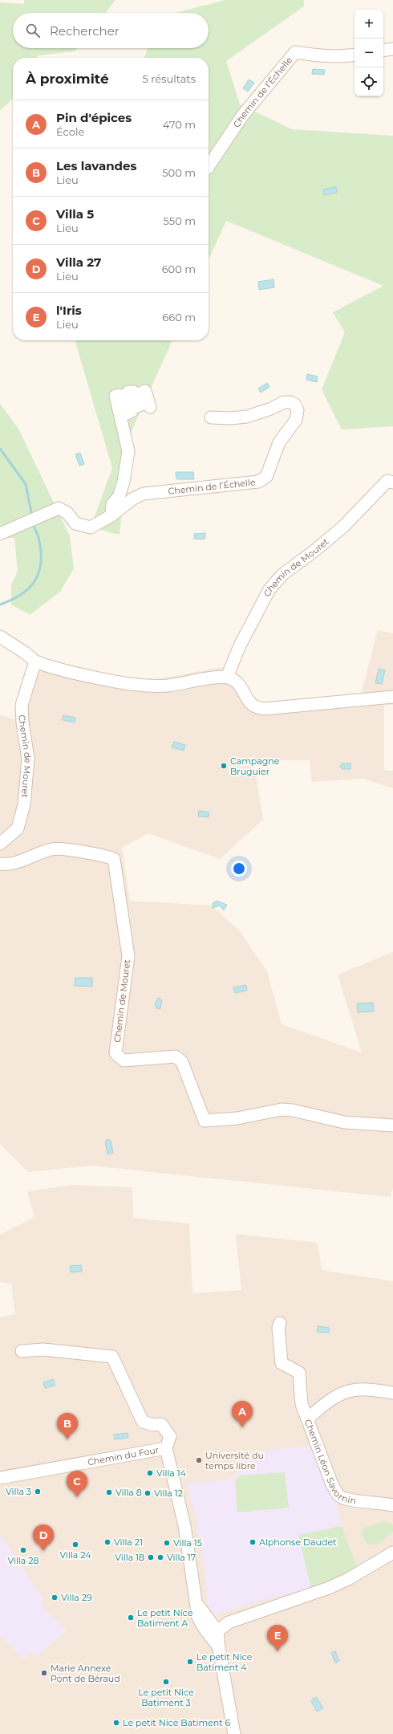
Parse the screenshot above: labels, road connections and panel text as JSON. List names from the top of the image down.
{
  "streets": {
    "street": [
      "Chemin de l’Échelle",
      "Chemin de Mouret",
      "Chemin du Four",
      "Chemin Léon Savornin"
    ]
  },
  "places": [
    "Campagne Bruguier",
    "Université du temps libre",
    "Villa 14",
    "Villa 3",
    "Villa 8",
    "Villa 12",
    "Villa 21",
    "Alphonse Daudet",
    "Villa 15",
    "Villa 24",
    "Villa 28",
    "Villa 18",
    "Villa 17",
    "Villa 29",
    "Le petit Nice Batiment A",
    "Le petit Nice Batiment 4",
    "Marie Annexe Pont de Béraud",
    "Le petit Nice Batiment 3",
    "Le petit Nice Batiment 6"
  ],
  "page": {
    "map_buttons": ["+", "−"],
    "search": "Rechercher",
    "heading": ["À proximité", "5 résultats"],
    "list": [
      {
        "mark": "A",
        "name": "Pin d'épices",
        "note": "École",
        "value": "470 m"
      },
      {
        "mark": "B",
        "name": "Les lavandes",
        "note": "Lieu",
        "value": "500 m"
      },
      {
        "mark": "C",
        "name": "Villa 5",
        "note": "Lieu",
        "value": "550 m"
      },
      {
        "mark": "D",
        "name": "Villa 27",
        "note": "Lieu",
        "value": "600 m"
      },
      {
        "mark": "E",
        "name": "l'Iris",
        "note": "Lieu",
        "value": "660 m"
      }
    ],
    "pins": [
      "A",
      "B",
      "C",
      "D",
      "E"
    ]
  }
}
